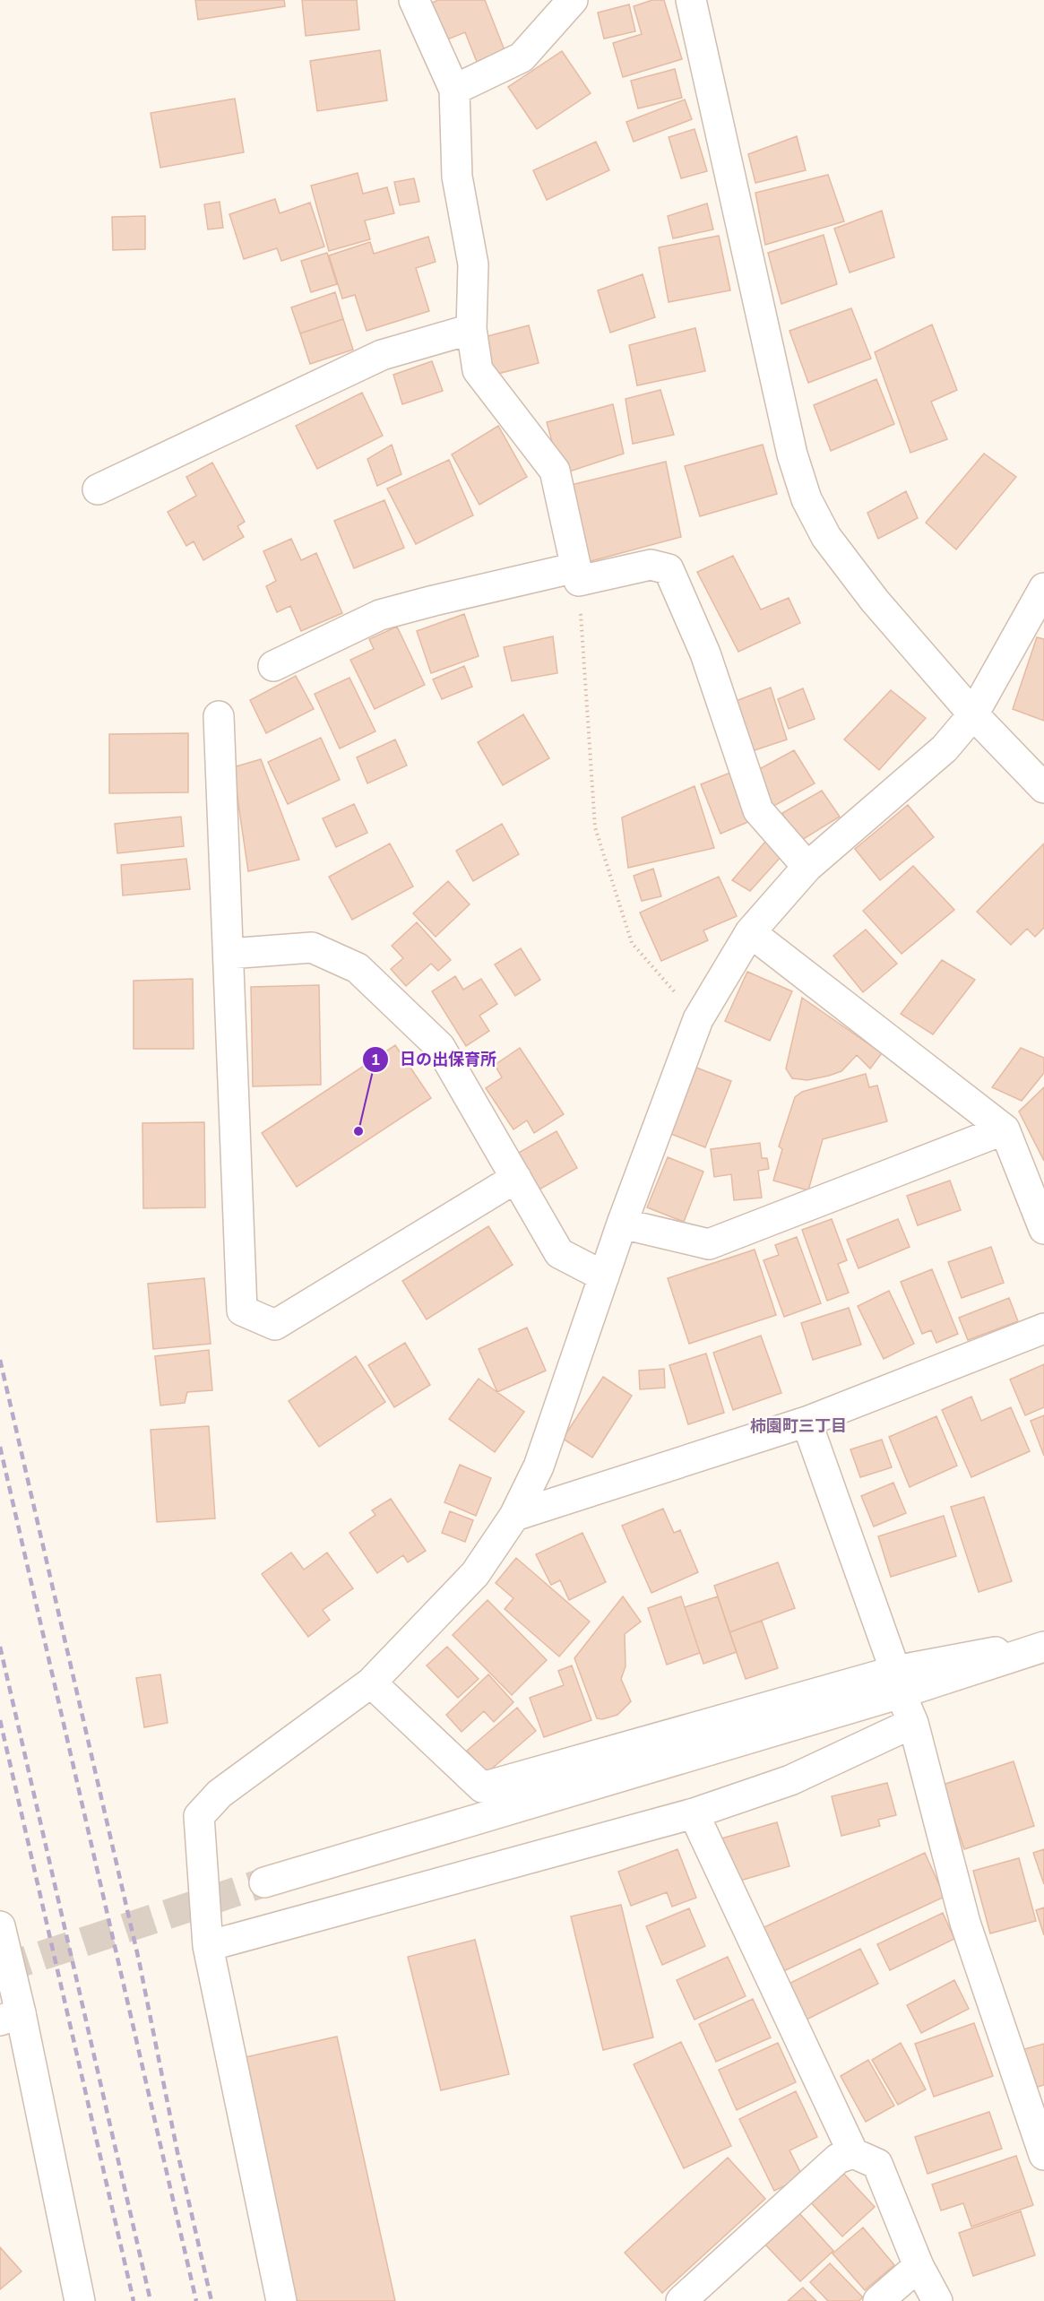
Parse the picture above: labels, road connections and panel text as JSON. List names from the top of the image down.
{
  "districts": ["柿園町三丁目"],
  "places": ["日の出保育所"]
}
